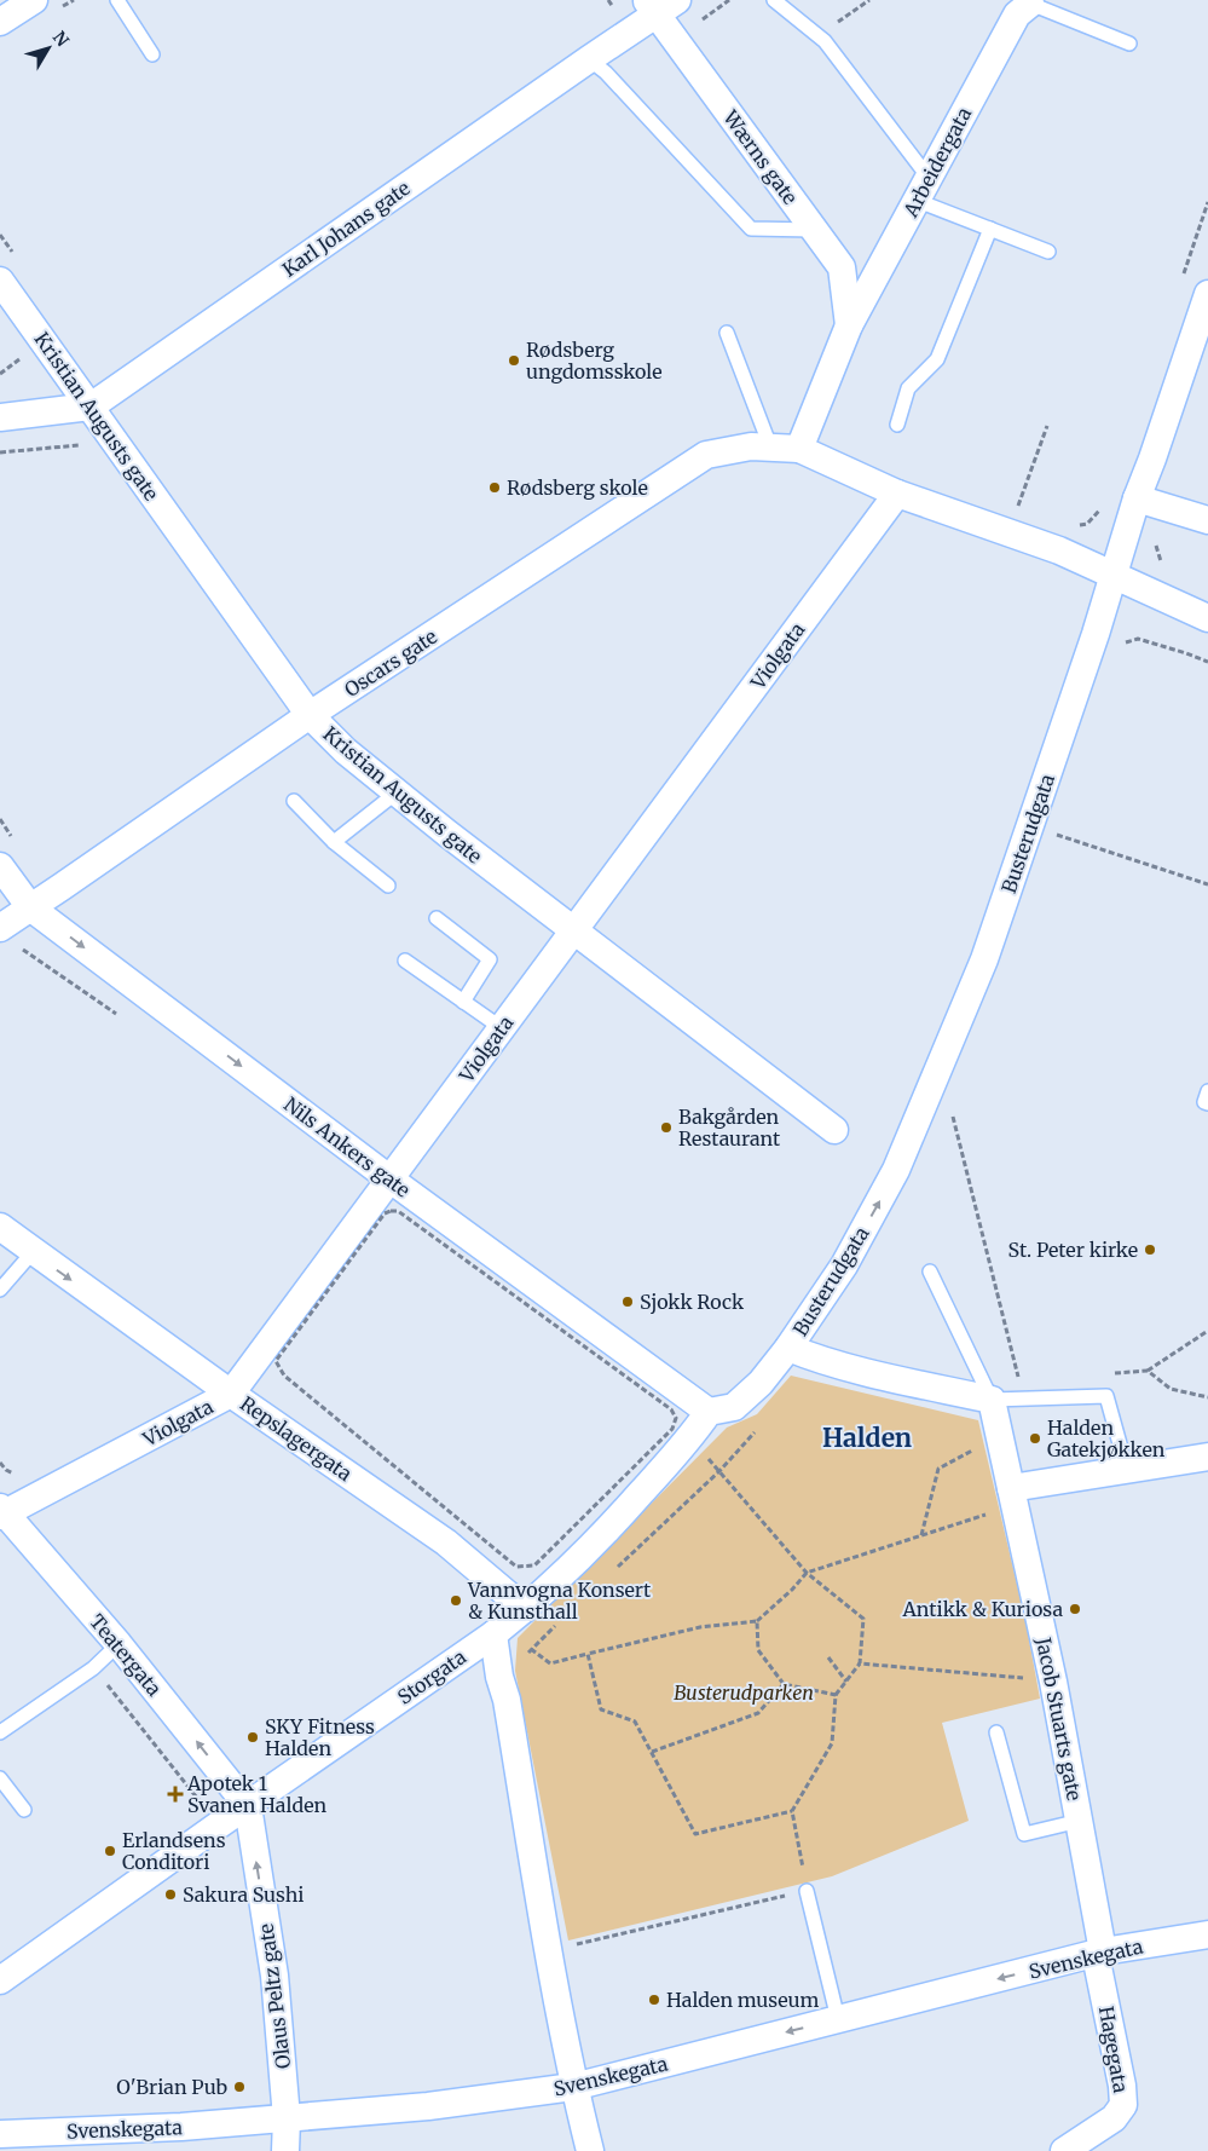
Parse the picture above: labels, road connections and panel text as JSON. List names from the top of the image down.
{
  "streets": {
    "street": [
      "Wærns gate",
      "Arbeidergata",
      "Karl Johans gate",
      "Kristian Augusts gate",
      "Violgata",
      "Oscars gate",
      "Busterudgata",
      "Nils Ankers gate",
      "Repslagergata",
      "Teatergata",
      "Storgata",
      "Jacob Stuarts gate",
      "Svenskegata",
      "Olaus Peltz gate",
      "Hagegata"
    ]
  },
  "crossings": [
    ["Wærns gate", "Arbeidergata"],
    ["Wærns gate", "Karl Johans gate"],
    ["Arbeidergata", "Oscars gate"],
    ["Karl Johans gate", "Kristian Augusts gate"],
    ["Kristian Augusts gate", "Violgata"],
    ["Kristian Augusts gate", "Oscars gate"],
    ["Violgata", "Nils Ankers gate"],
    ["Violgata", "Repslagergata"],
    ["Violgata", "Teatergata"],
    ["Oscars gate", "Nils Ankers gate"],
    ["Nils Ankers gate", "Storgata"],
    ["Repslagergata", "Storgata"],
    ["Teatergata", "Storgata"],
    ["Teatergata", "Olaus Peltz gate"],
    ["Storgata", "Olaus Peltz gate"],
    ["Jacob Stuarts gate", "Svenskegata"],
    ["Jacob Stuarts gate", "Hagegata"],
    ["Svenskegata", "Olaus Peltz gate"],
    ["Svenskegata", "Hagegata"]
  ],
  "one_way": [
    "Busterudgata",
    "Nils Ankers gate",
    "Repslagergata",
    "Teatergata",
    "Svenskegata",
    "Olaus Peltz gate"
  ],
  "districts": ["Halden"],
  "parks": ["Busterudparken"],
  "places": {
    "other": [
      "Rødsberg ungdomsskole",
      "Rødsberg skole",
      "Bakgården Restaurant",
      "St. Peter kirke",
      "Sjokk Rock",
      "Halden Gatekjøkken",
      "Vannvogna Konsert & Kunsthall",
      "Antikk & Kuriosa",
      "SKY Fitness Halden",
      "Erlandsens Conditori",
      "Sakura Sushi",
      "Halden museum",
      "O'Brian Pub"
    ],
    "health": ["Apotek 1 Svanen Halden"]
  },
  "north": "top right"
}
